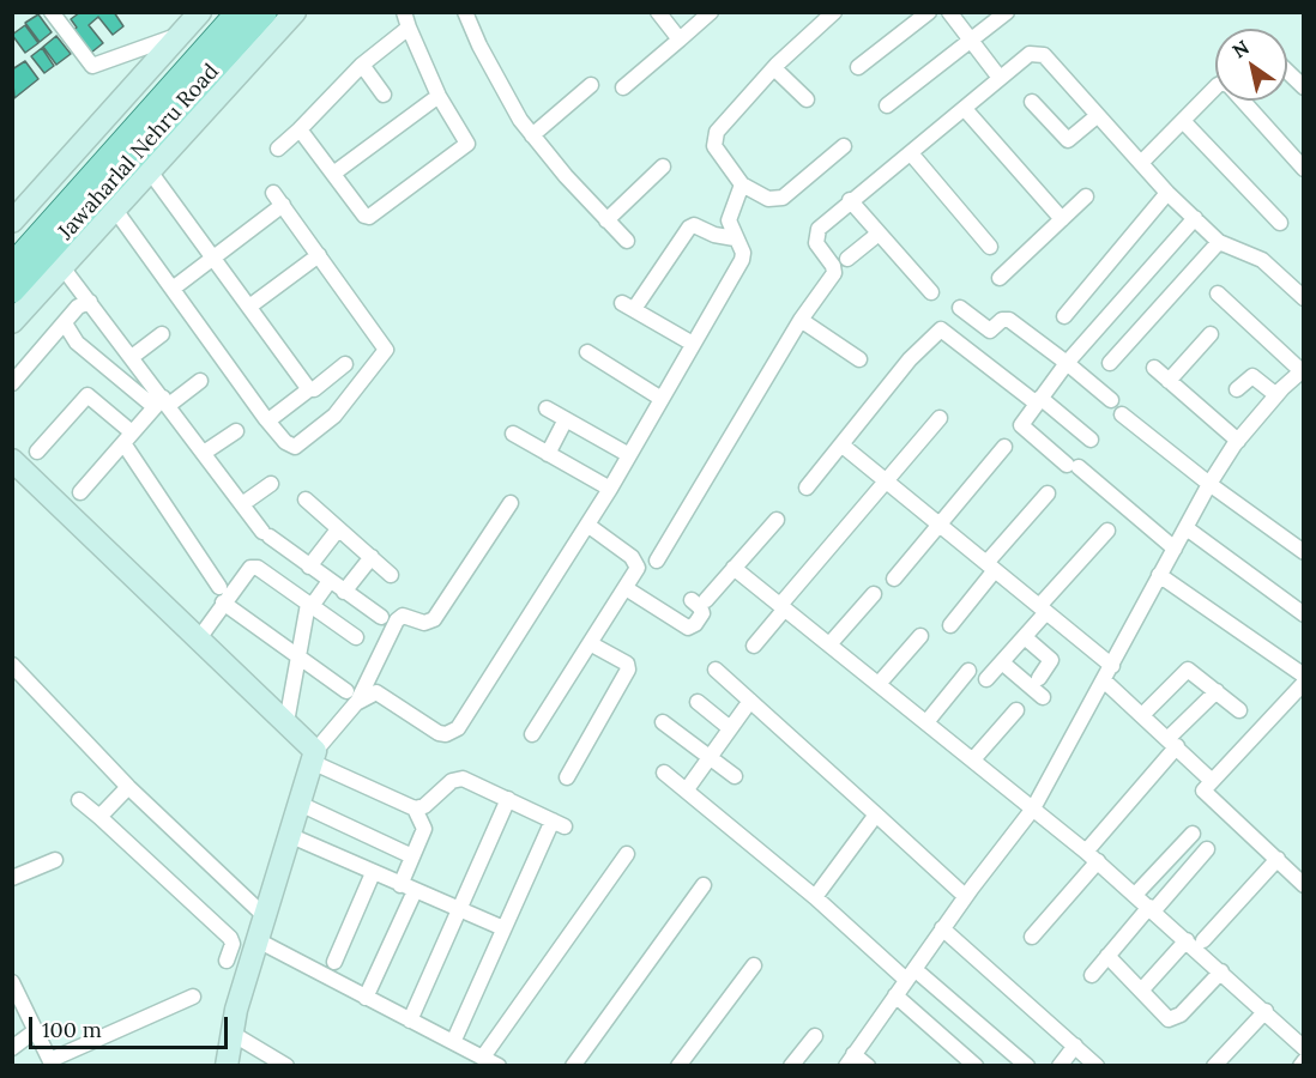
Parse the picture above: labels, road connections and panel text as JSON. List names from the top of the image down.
{
  "streets": {
    "main road": ["Jawaharlal Nehru Road"]
  },
  "scale_bar": "100 m",
  "north": "top left"
}
